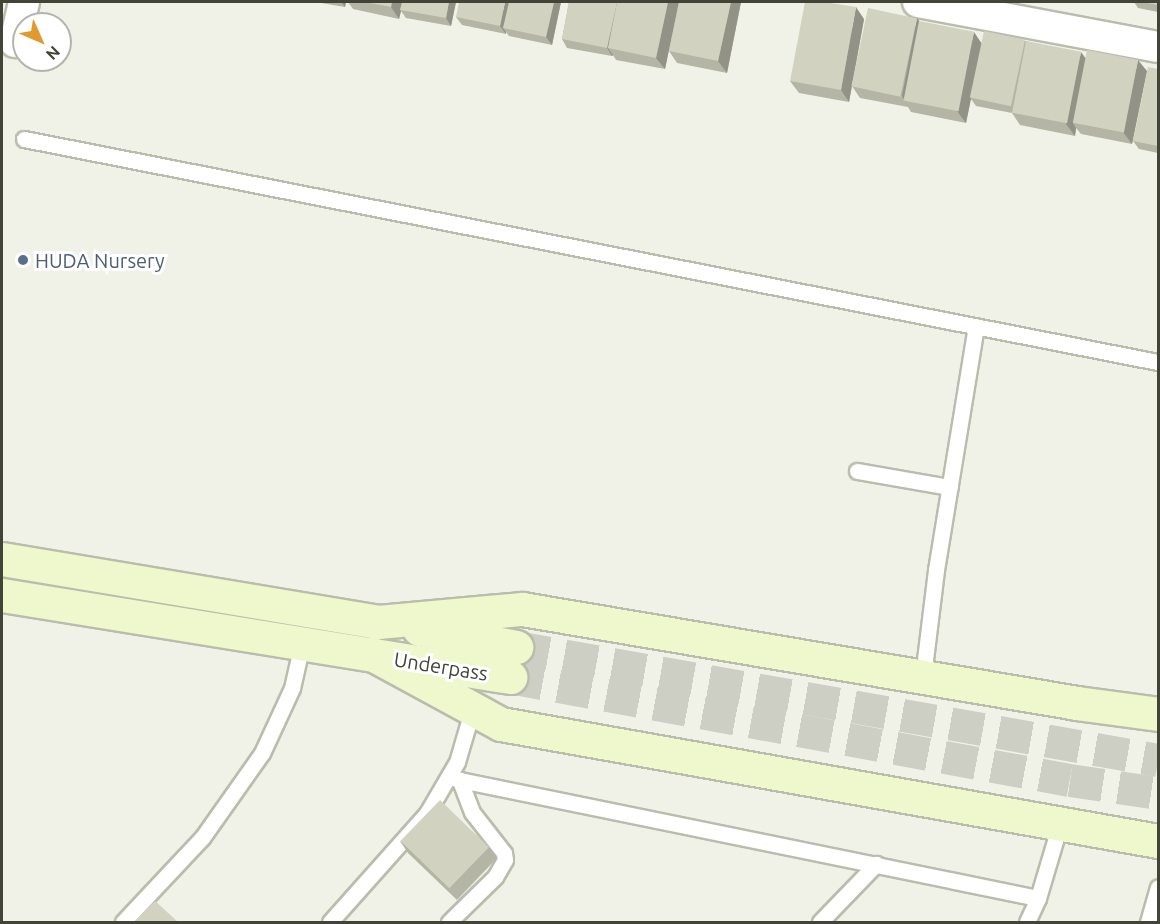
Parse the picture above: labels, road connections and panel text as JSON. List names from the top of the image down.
{
  "streets": {
    "main road": ["Underpass"]
  },
  "places": ["HUDA Nursery"],
  "north": "bottom right"
}
